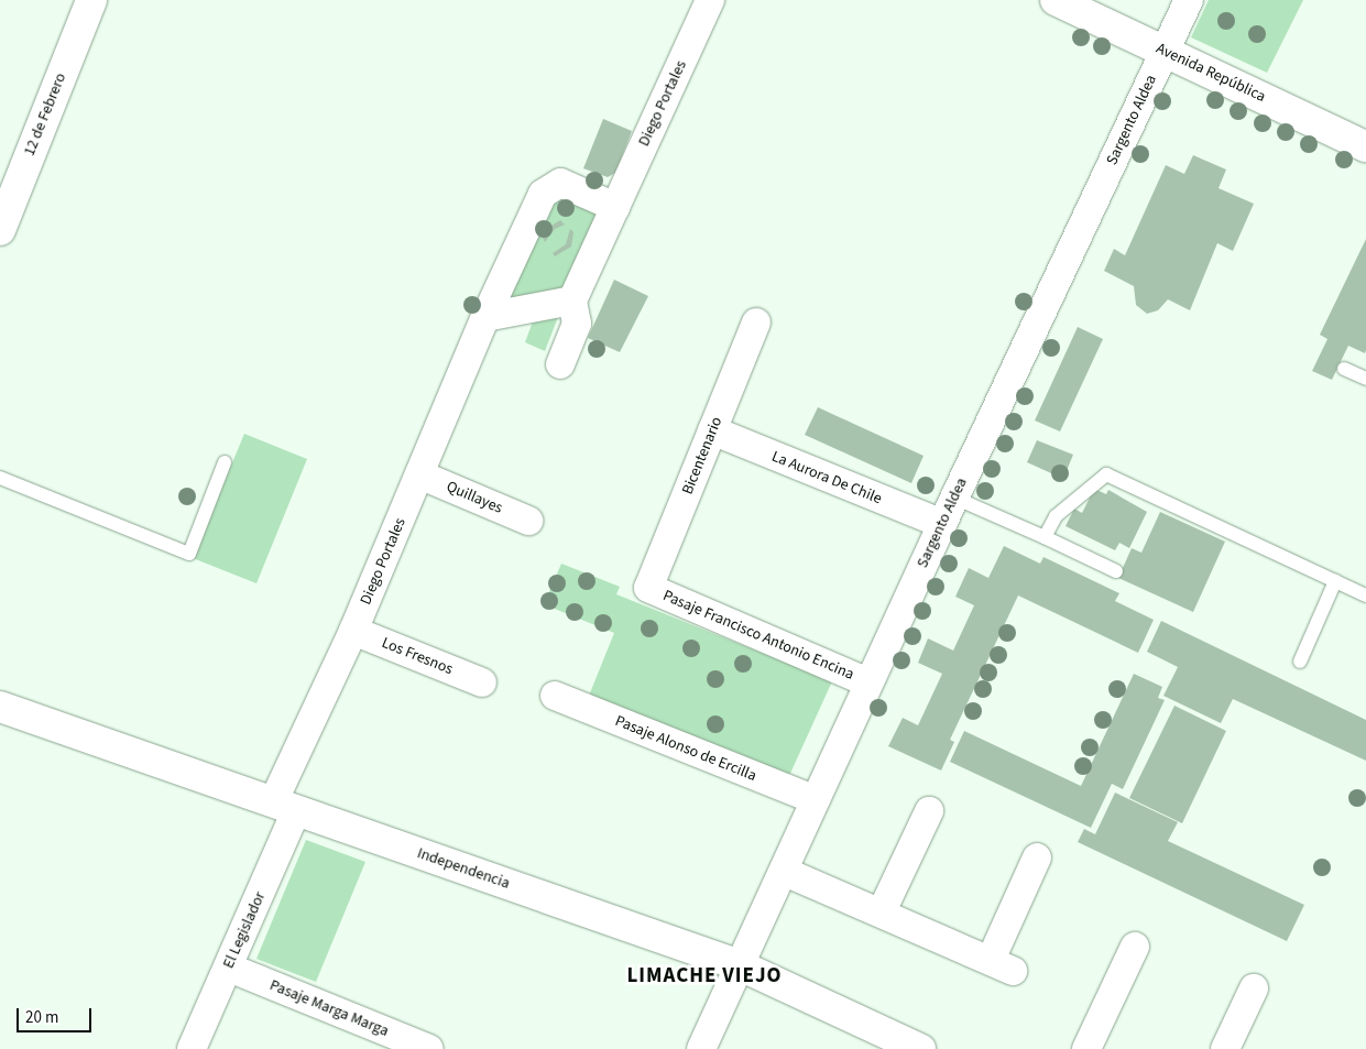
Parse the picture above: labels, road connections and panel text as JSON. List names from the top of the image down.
{
  "streets": {
    "main road": ["Avenida República", "12 de Febrero", "Independencia"],
    "street": [
      "Diego Portales",
      "Sargento Aldea",
      "Bicentenario",
      "La Aurora De Chile",
      "Quillayes",
      "Pasaje Francisco Antonio Encina",
      "Los Fresnos",
      "Pasaje Alonso de Ercilla",
      "El Legislador",
      "Pasaje Marga Marga"
    ]
  },
  "crossings": [
    ["Avenida República", "Sargento Aldea"],
    ["Diego Portales", "Quillayes"],
    ["Diego Portales", "Los Fresnos"],
    ["Diego Portales", "Independencia"],
    ["Diego Portales", "El Legislador"],
    ["Sargento Aldea", "La Aurora De Chile"],
    ["Sargento Aldea", "Pasaje Francisco Antonio Encina"],
    ["Sargento Aldea", "Pasaje Alonso de Ercilla"],
    ["Sargento Aldea", "Independencia"],
    ["Bicentenario", "La Aurora De Chile"],
    ["Bicentenario", "Pasaje Francisco Antonio Encina"],
    ["Independencia", "El Legislador"],
    ["El Legislador", "Pasaje Marga Marga"]
  ],
  "districts": ["LIMACHE VIEJO"],
  "scale_bar": "20 m"
}
